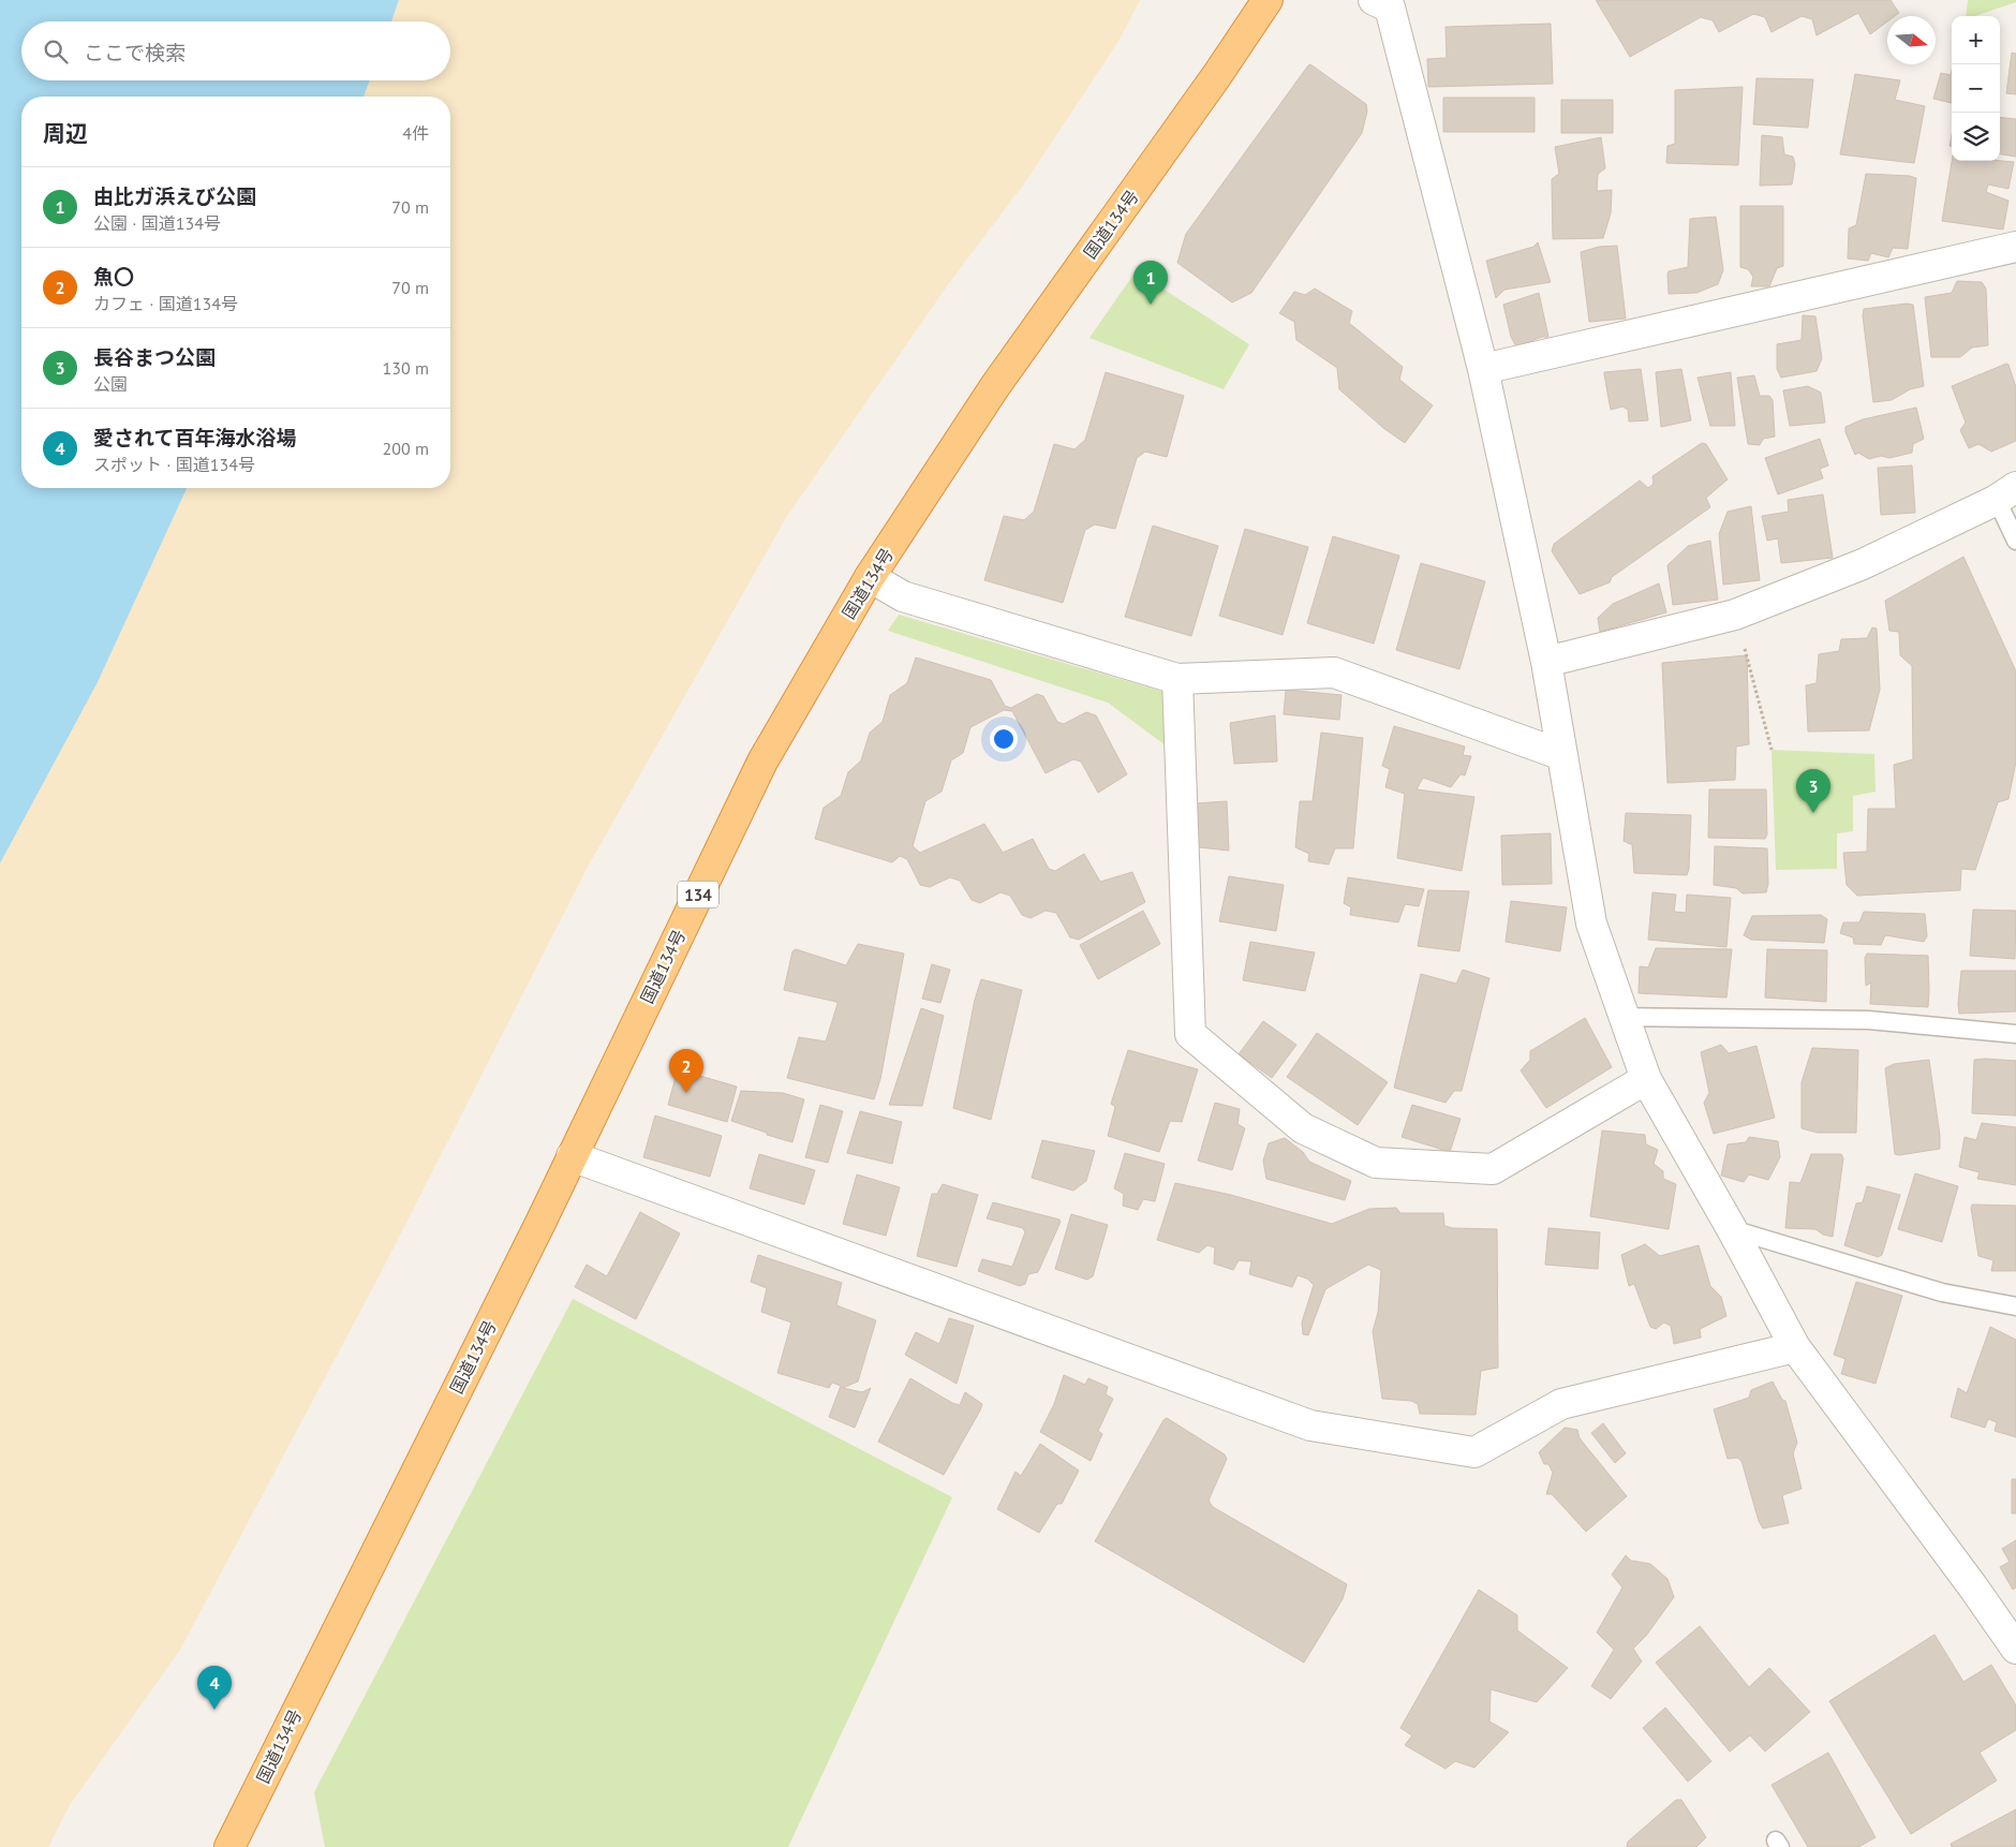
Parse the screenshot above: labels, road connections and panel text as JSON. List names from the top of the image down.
{
  "streets": {
    "highway": ["国道134号", "134"]
  },
  "north": "right",
  "page": {
    "map_buttons": ["+", "−"],
    "search": "ここで検索",
    "heading": ["周辺", "4件"],
    "list": [
      {
        "mark": "1",
        "name": "由比ガ浜えび公園",
        "note": "公園 · 国道134号",
        "value": "70 m"
      },
      {
        "mark": "2",
        "name": "魚〇",
        "note": "カフェ · 国道134号",
        "value": "70 m"
      },
      {
        "mark": "3",
        "name": "長谷まつ公園",
        "note": "公園",
        "value": "130 m"
      },
      {
        "mark": "4",
        "name": "愛されて百年海水浴場",
        "note": "スポット · 国道134号",
        "value": "200 m"
      }
    ],
    "pins": [
      "1",
      "3",
      "2",
      "4"
    ]
  }
}
